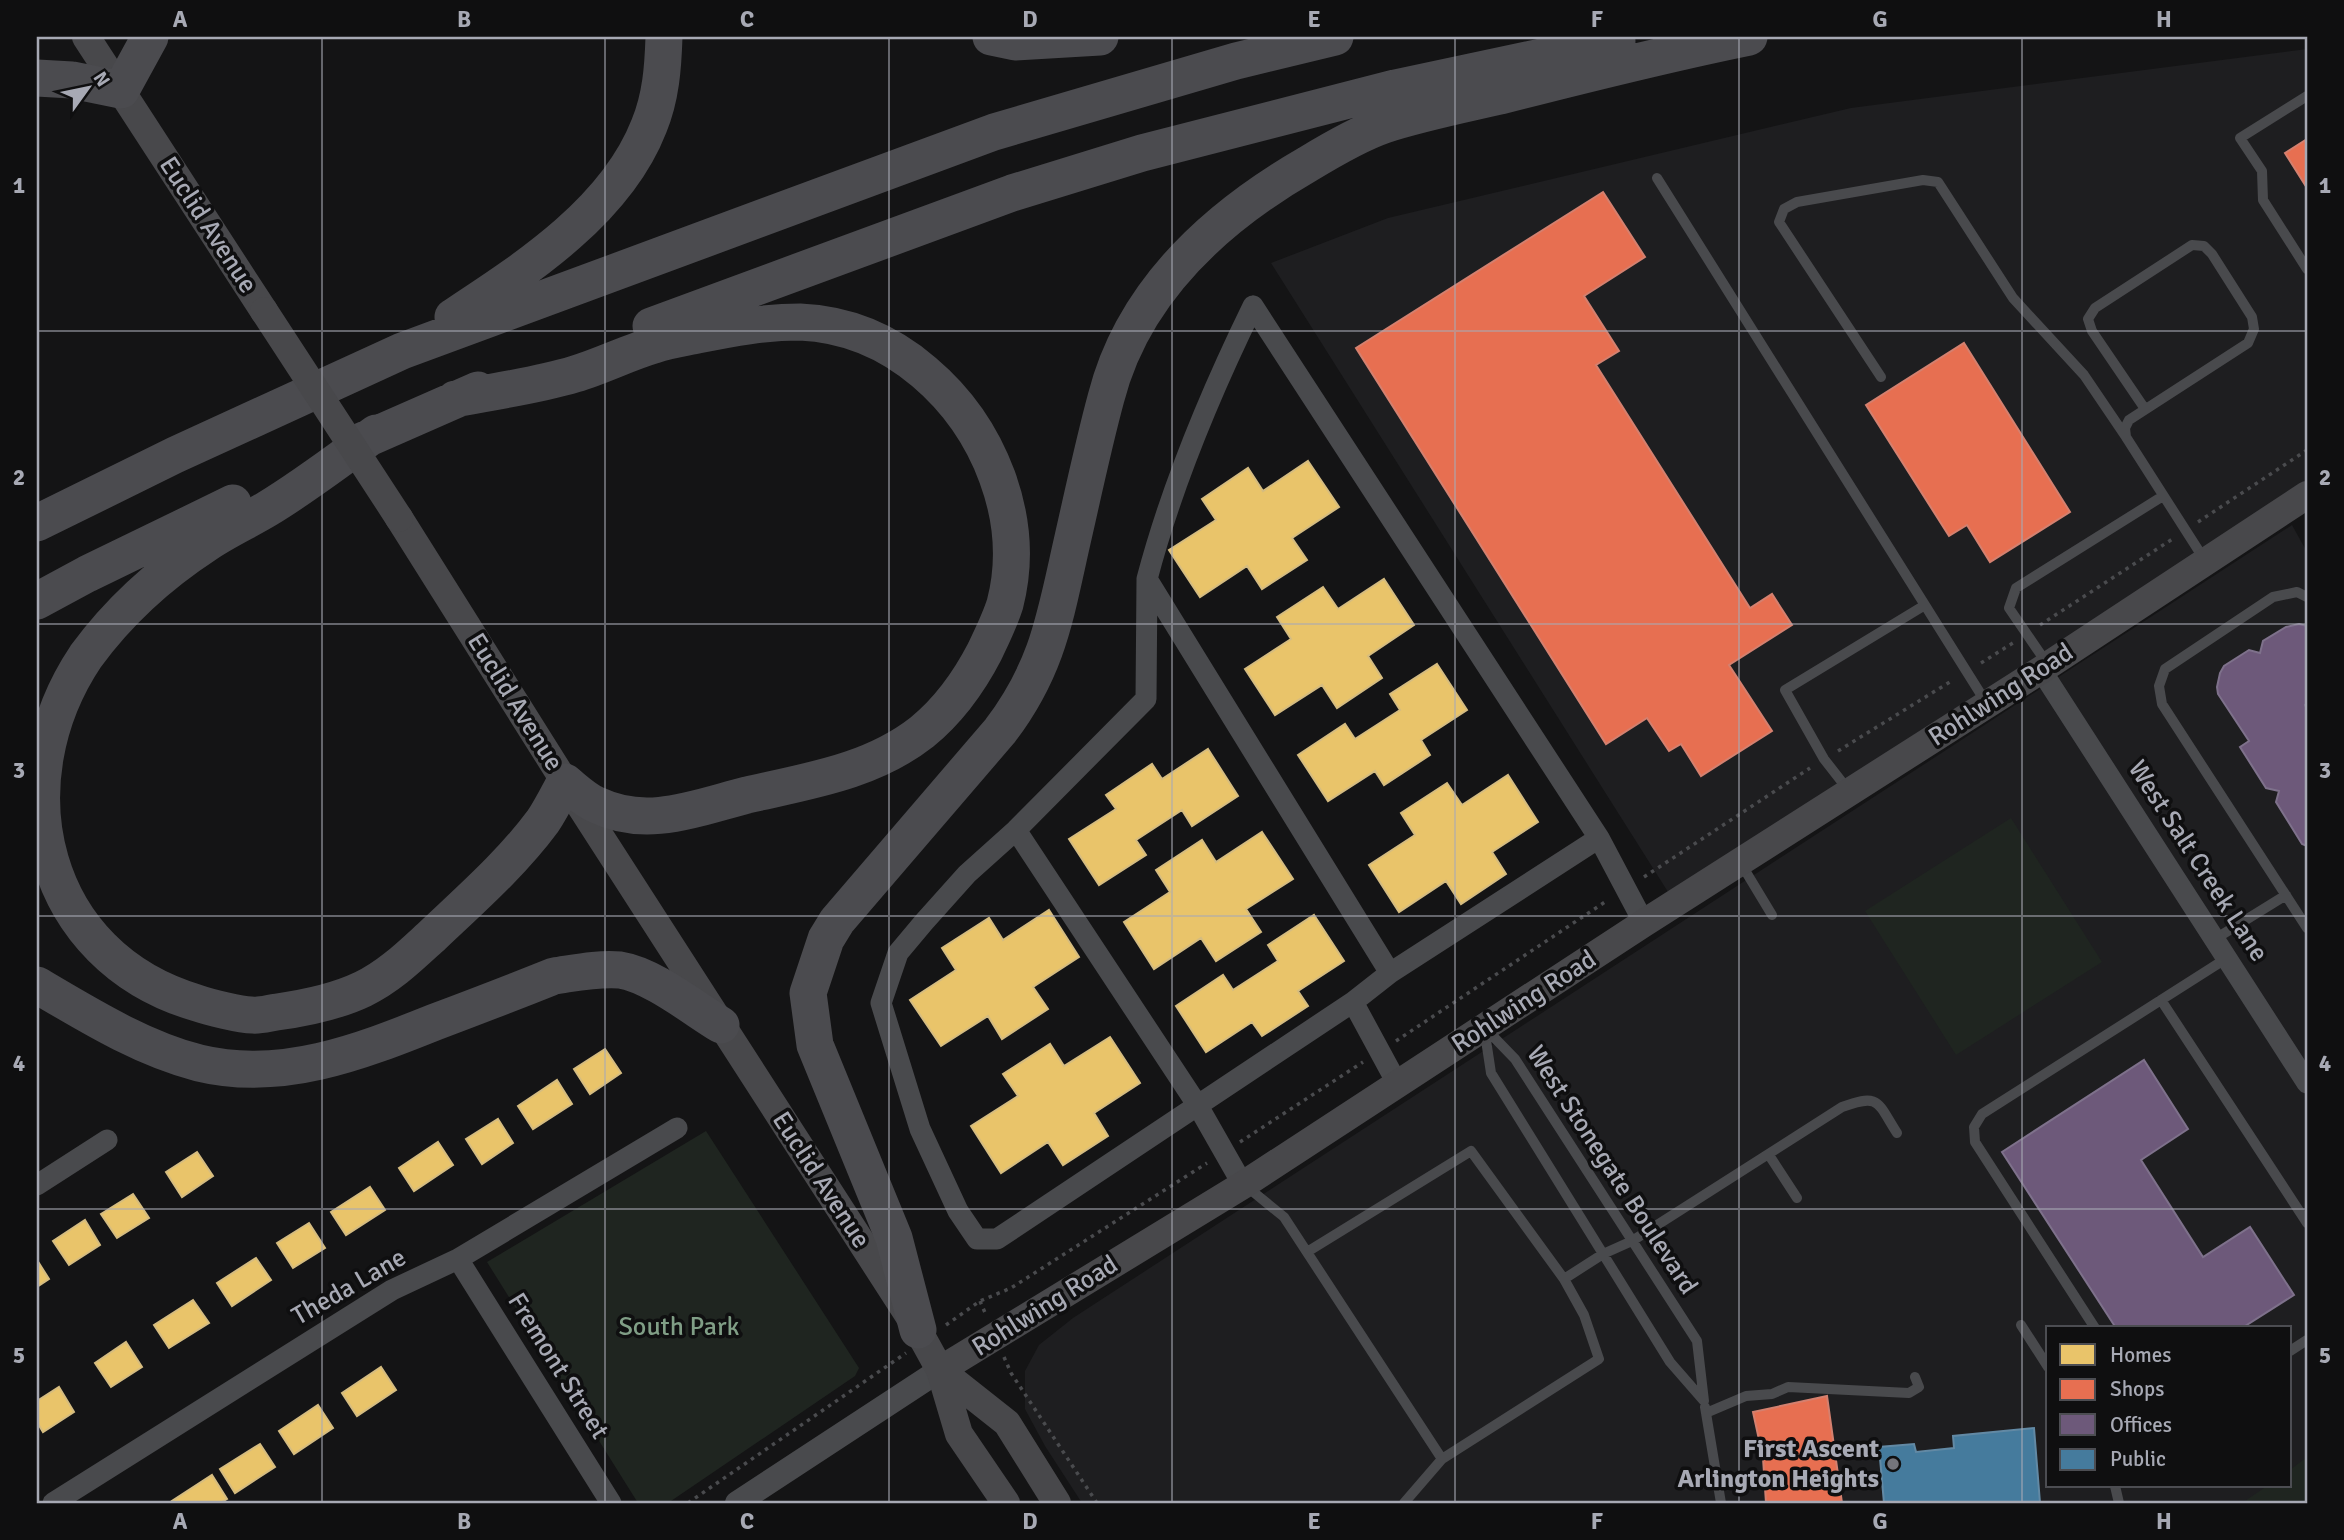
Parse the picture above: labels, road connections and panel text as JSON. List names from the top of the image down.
{
  "streets": {
    "main road": ["Euclid Avenue", "Rohlwing Road"],
    "street": ["West Salt Creek Lane", "Theda Lane", "Fremont Street"],
    "lane": ["West Stonegate Boulevard"]
  },
  "crossings": [
    ["Euclid Avenue", "Rohlwing Road"],
    ["Rohlwing Road", "West Salt Creek Lane"],
    ["Rohlwing Road", "West Stonegate Boulevard"],
    ["Theda Lane", "Fremont Street"]
  ],
  "parks": ["South Park"],
  "places": ["First Ascent Arlington Heights"],
  "legend": [
    "Homes",
    "Shops",
    "Offices",
    "Public"
  ],
  "north": "top right",
  "grid": {
    "columns": [
      "A",
      "B",
      "C",
      "D",
      "E",
      "F",
      "G",
      "H"
    ],
    "rows": [
      "1",
      "2",
      "3",
      "4",
      "5"
    ]
  }
}
